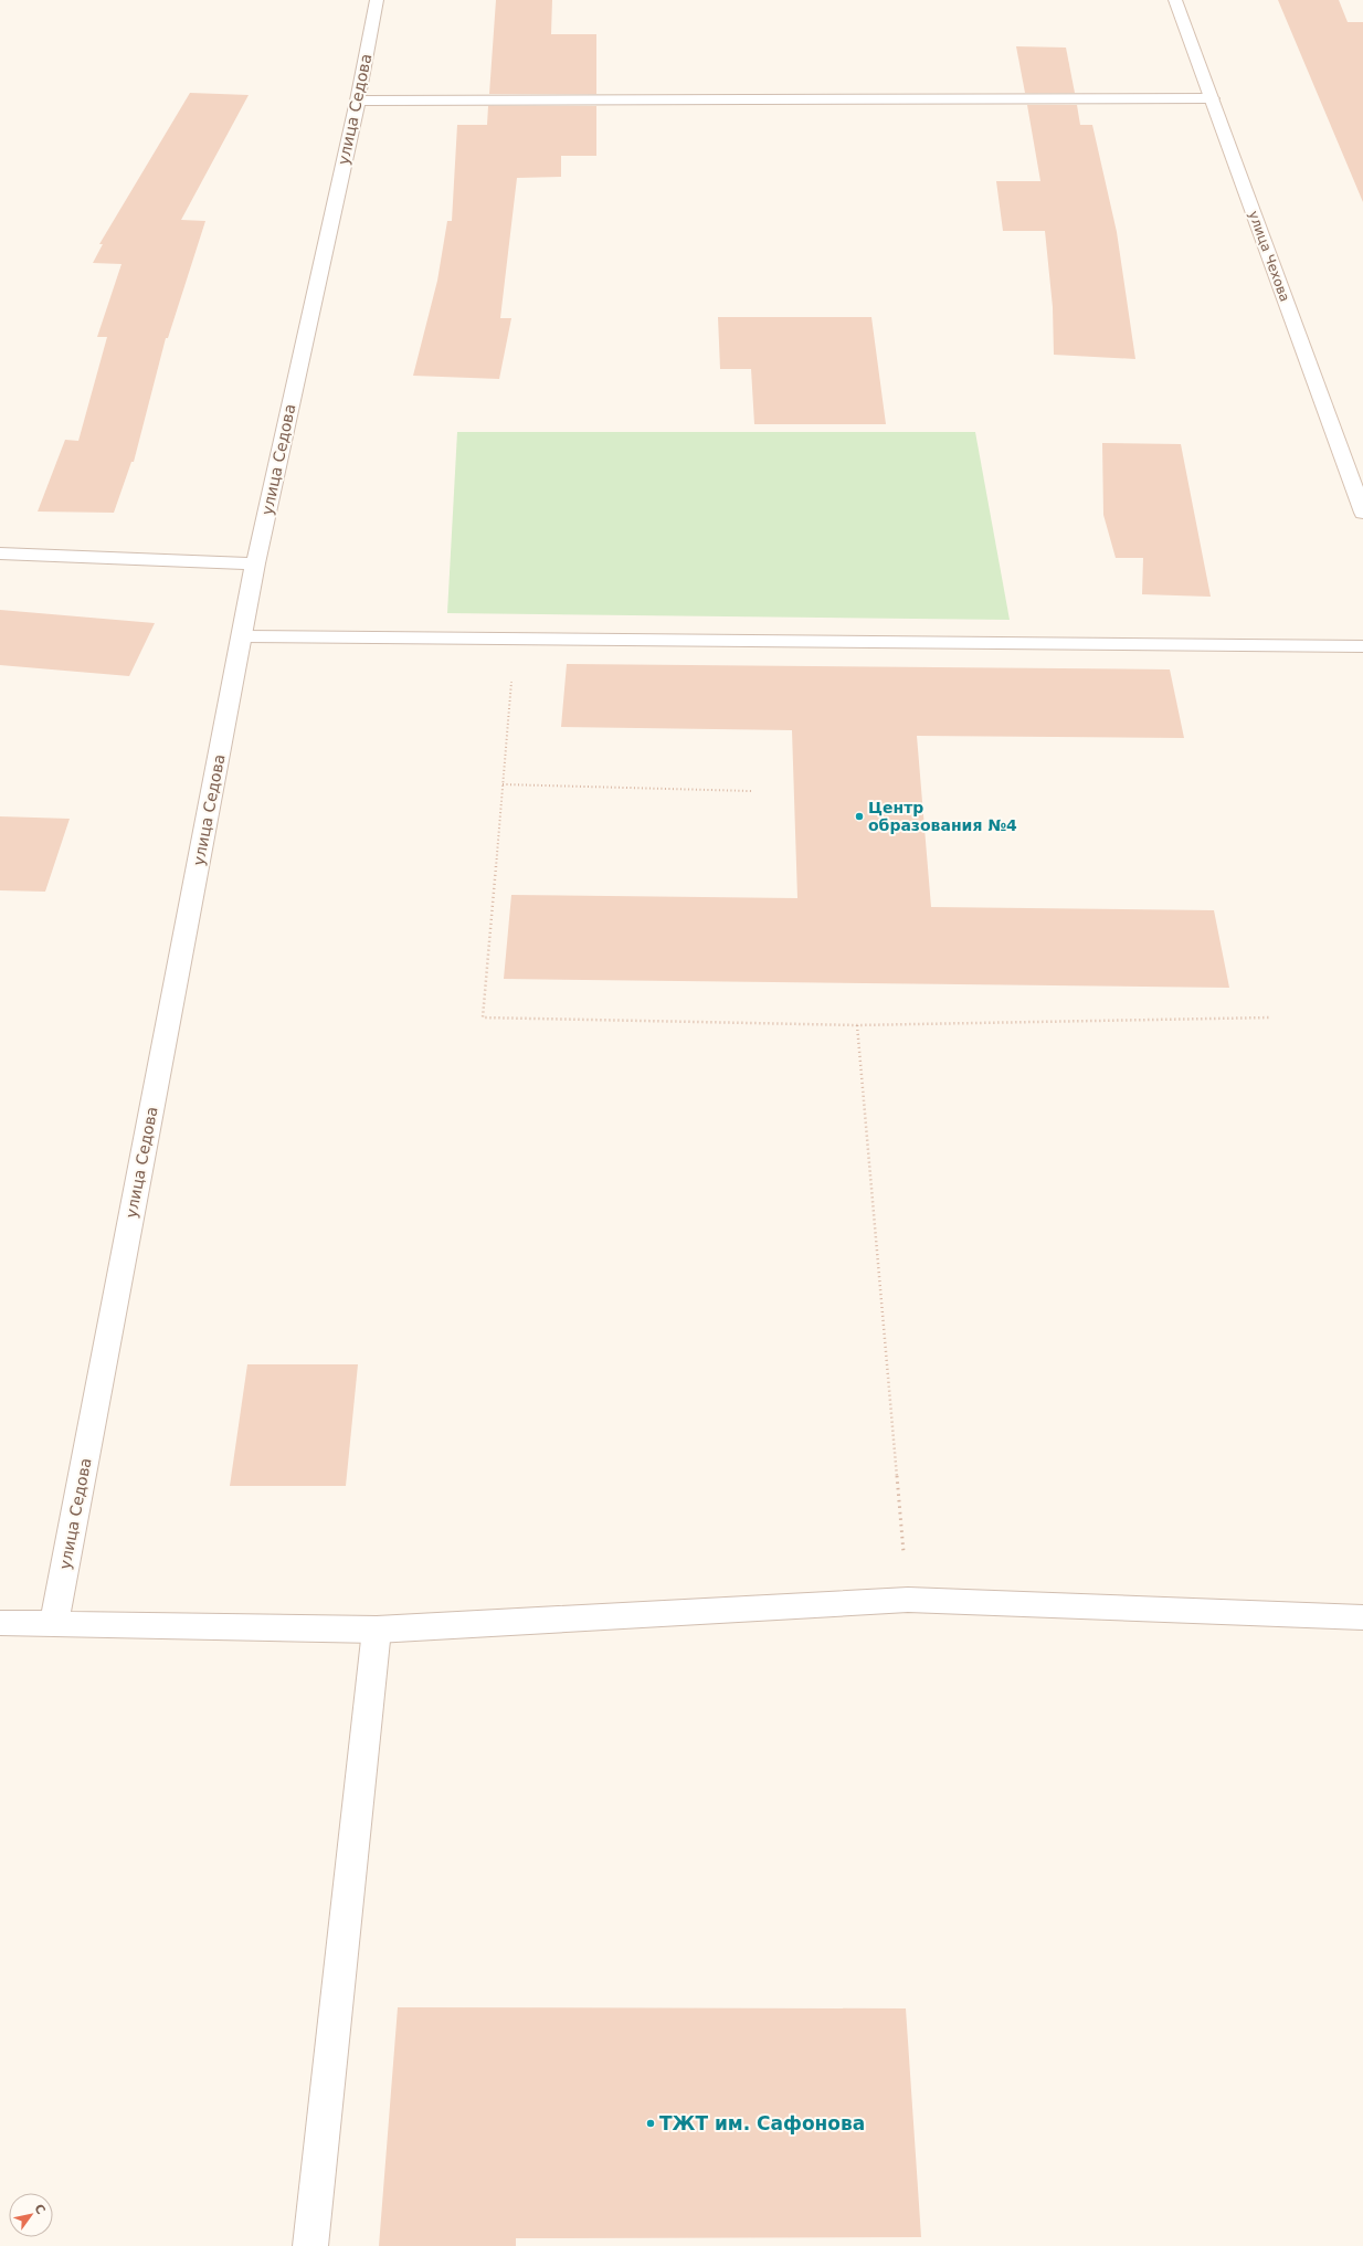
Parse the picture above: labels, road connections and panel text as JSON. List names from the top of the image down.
{
  "streets": {
    "street": ["улица Седова", "улица Чехова"]
  },
  "places": ["Центр образования №4", "ТЖТ им. Сафонова"],
  "north": "top right"
}
